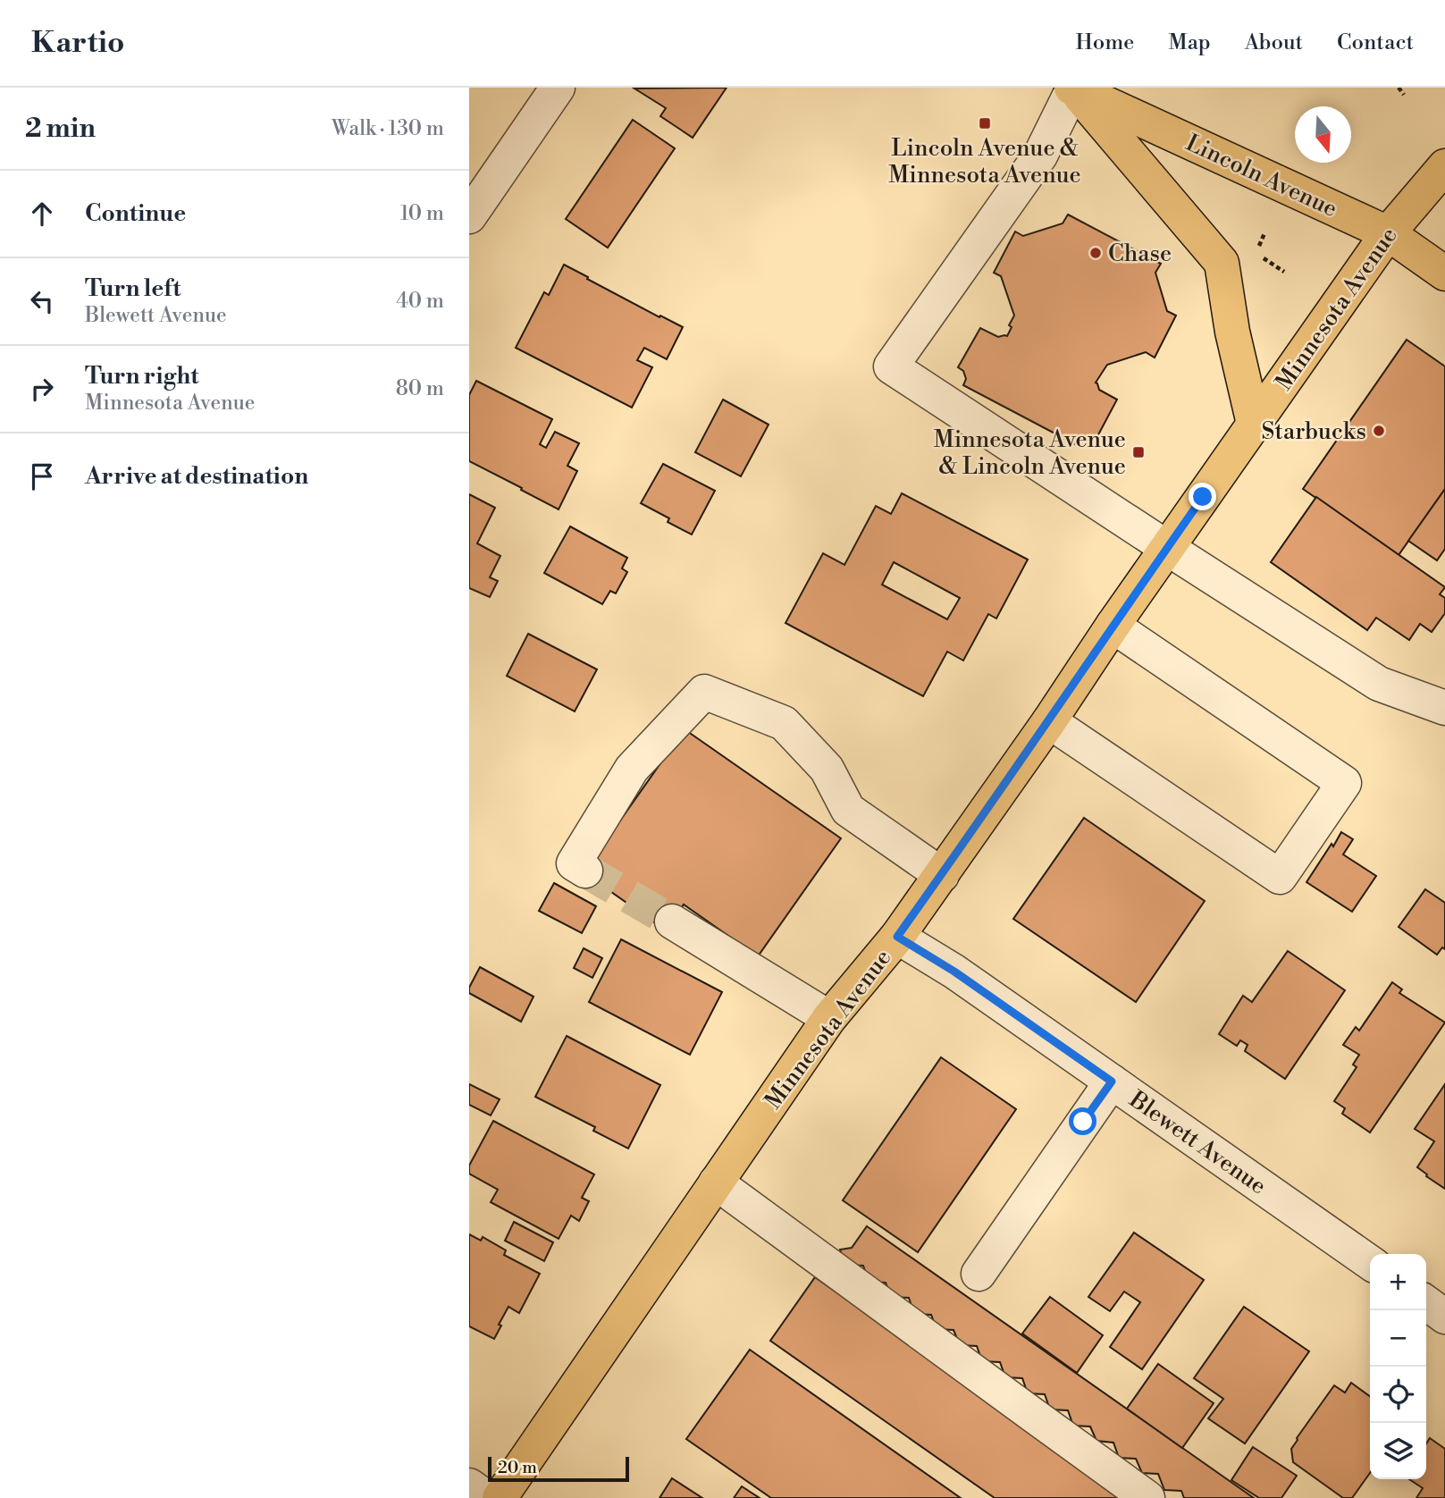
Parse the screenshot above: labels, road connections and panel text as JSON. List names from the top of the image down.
{
  "streets": {
    "main road": ["Lincoln Avenue", "Minnesota Avenue"],
    "street": ["Blewett Avenue"]
  },
  "crossings": [
    ["Lincoln Avenue", "Minnesota Avenue"],
    ["Minnesota Avenue", "Blewett Avenue"]
  ],
  "places": {
    "transit": ["Lincoln Avenue & Minnesota Avenue", "Minnesota Avenue & Lincoln Avenue"],
    "other": ["Chase", "Starbucks"]
  },
  "scale_bar": "20 m",
  "north": "bottom",
  "page": {
    "header": "Kartio",
    "nav": [
      "Home",
      "Map",
      "About",
      "Contact"
    ],
    "heading": ["2 min", "Walk · 130 m"],
    "list": [
      ["Continue", "10 m"],
      ["Turn left", "Blewett Avenue", "40 m"],
      ["Turn right", "Minnesota Avenue", "80 m"],
      "Arrive at destination"
    ],
    "map_buttons": ["+", "−"],
    "scale": "20 m"
  }
}
